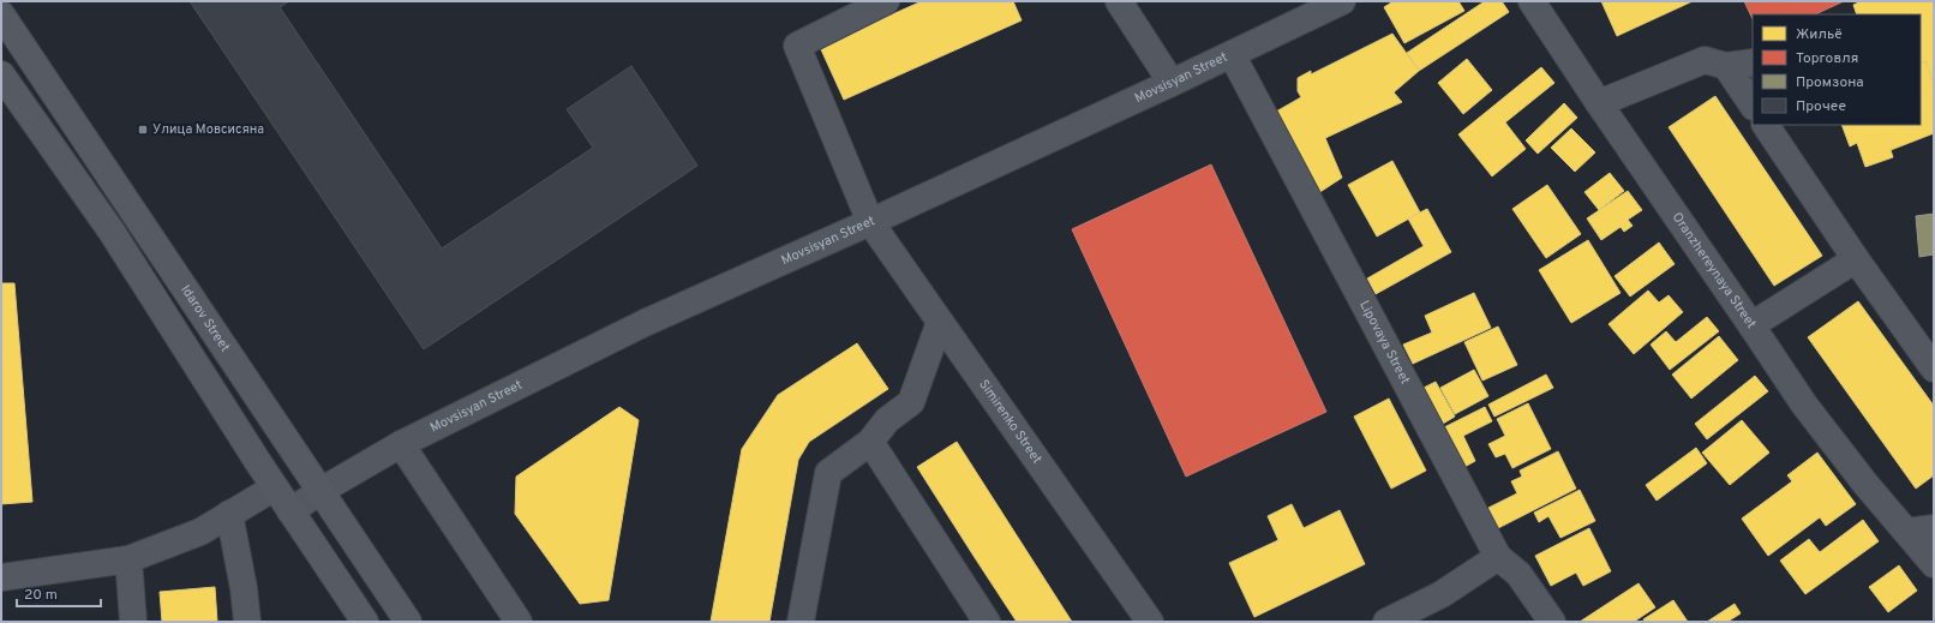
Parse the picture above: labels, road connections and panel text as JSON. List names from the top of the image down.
{
  "streets": {
    "main road": ["Idarov Street"],
    "street": [
      "Movsisyan Street",
      "Oranzhereynaya Street",
      "Lipovaya Street",
      "Simirenko Street"
    ]
  },
  "crossings": [
    ["Movsisyan Street", "Idarov Street"],
    ["Movsisyan Street", "Lipovaya Street"],
    ["Movsisyan Street", "Simirenko Street"]
  ],
  "places": {
    "transit": ["Улица Мовсисяна"]
  },
  "legend": [
    "Жильё",
    "Торговля",
    "Промзона",
    "Прочее"
  ],
  "scale_bar": "20 m"
}
